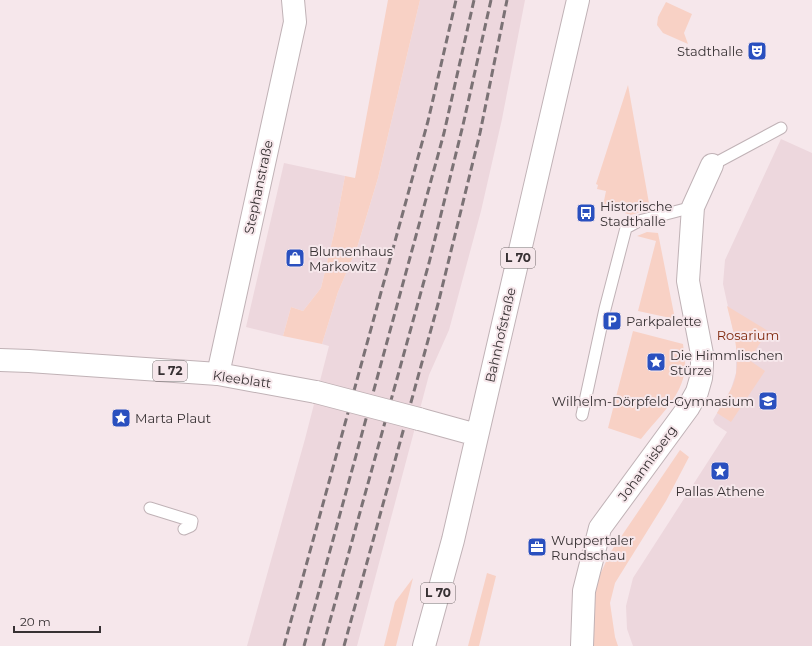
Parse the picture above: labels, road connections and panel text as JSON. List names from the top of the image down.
{
  "streets": {
    "main road": [
      "Stephanstraße",
      "L 70",
      "Bahnhofstraße",
      "L 72",
      "Kleeblatt",
      "Johannisberg"
    ]
  },
  "crossings": [
    ["Stephanstraße", "Kleeblatt"],
    ["Bahnhofstraße", "Kleeblatt"]
  ],
  "parks": ["Rosarium"],
  "places": {
    "theatre": ["Stadthalle"],
    "bus stop": ["Historische Stadthalle"],
    "shop": ["Blumenhaus Markowitz"],
    "parking": ["Parkpalette"],
    "place": ["Die Himmlischen Stürze", "Marta Plaut", "Pallas Athene"],
    "school or university": ["Wilhelm-Dörpfeld-Gymnasium"],
    "office": ["Wuppertaler Rundschau"]
  },
  "scale_bar": "20 m"
}
